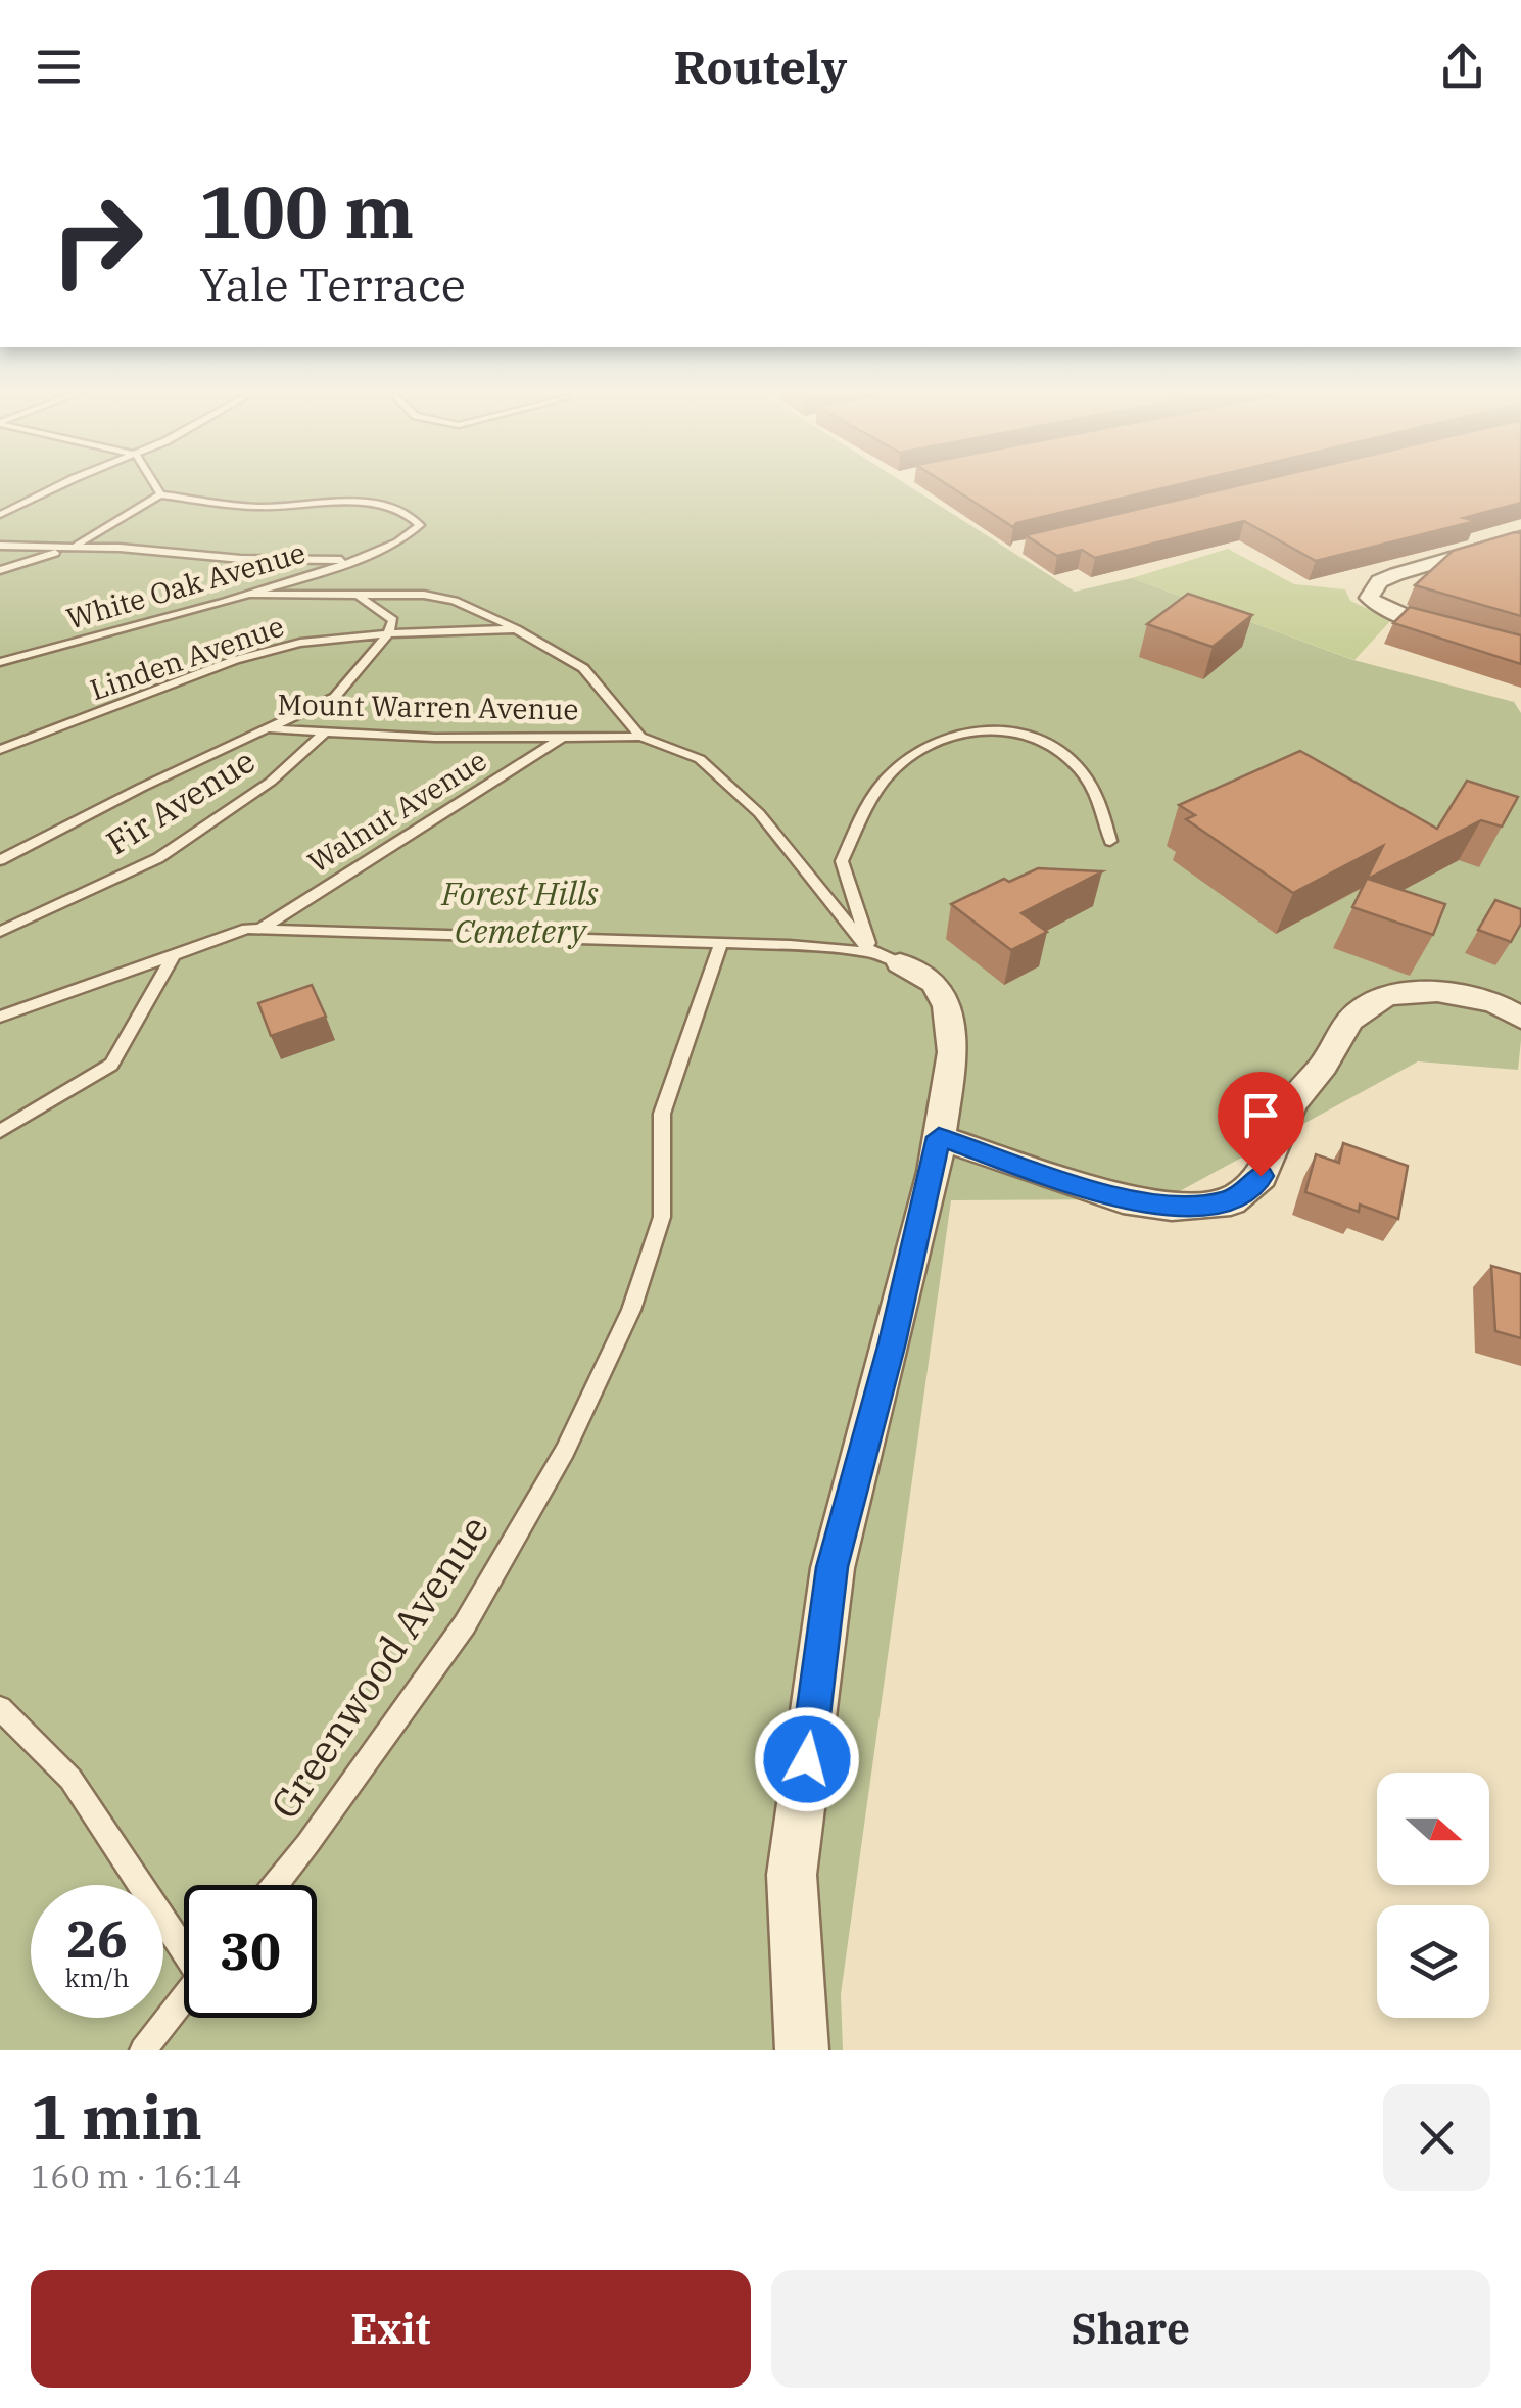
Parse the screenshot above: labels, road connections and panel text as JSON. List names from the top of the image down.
{
  "streets": {
    "lane": [
      "White Oak Avenue",
      "Linden Avenue",
      "Mount Warren Avenue",
      "Fir Avenue",
      "Walnut Avenue",
      "Greenwood Avenue"
    ]
  },
  "crossings": [
    ["Mount Warren Avenue", "Fir Avenue"],
    ["Mount Warren Avenue", "Walnut Avenue"]
  ],
  "parks": ["Forest Hills Cemetery"],
  "north": "right",
  "page": {
    "header": "Routely",
    "turn": ["100 m", "Yale Terrace"],
    "speed": "26 km/h",
    "limit": "30",
    "heading": ["1 min", "160 m · 16:14"],
    "buttons": ["Exit", "Share"]
  }
}
